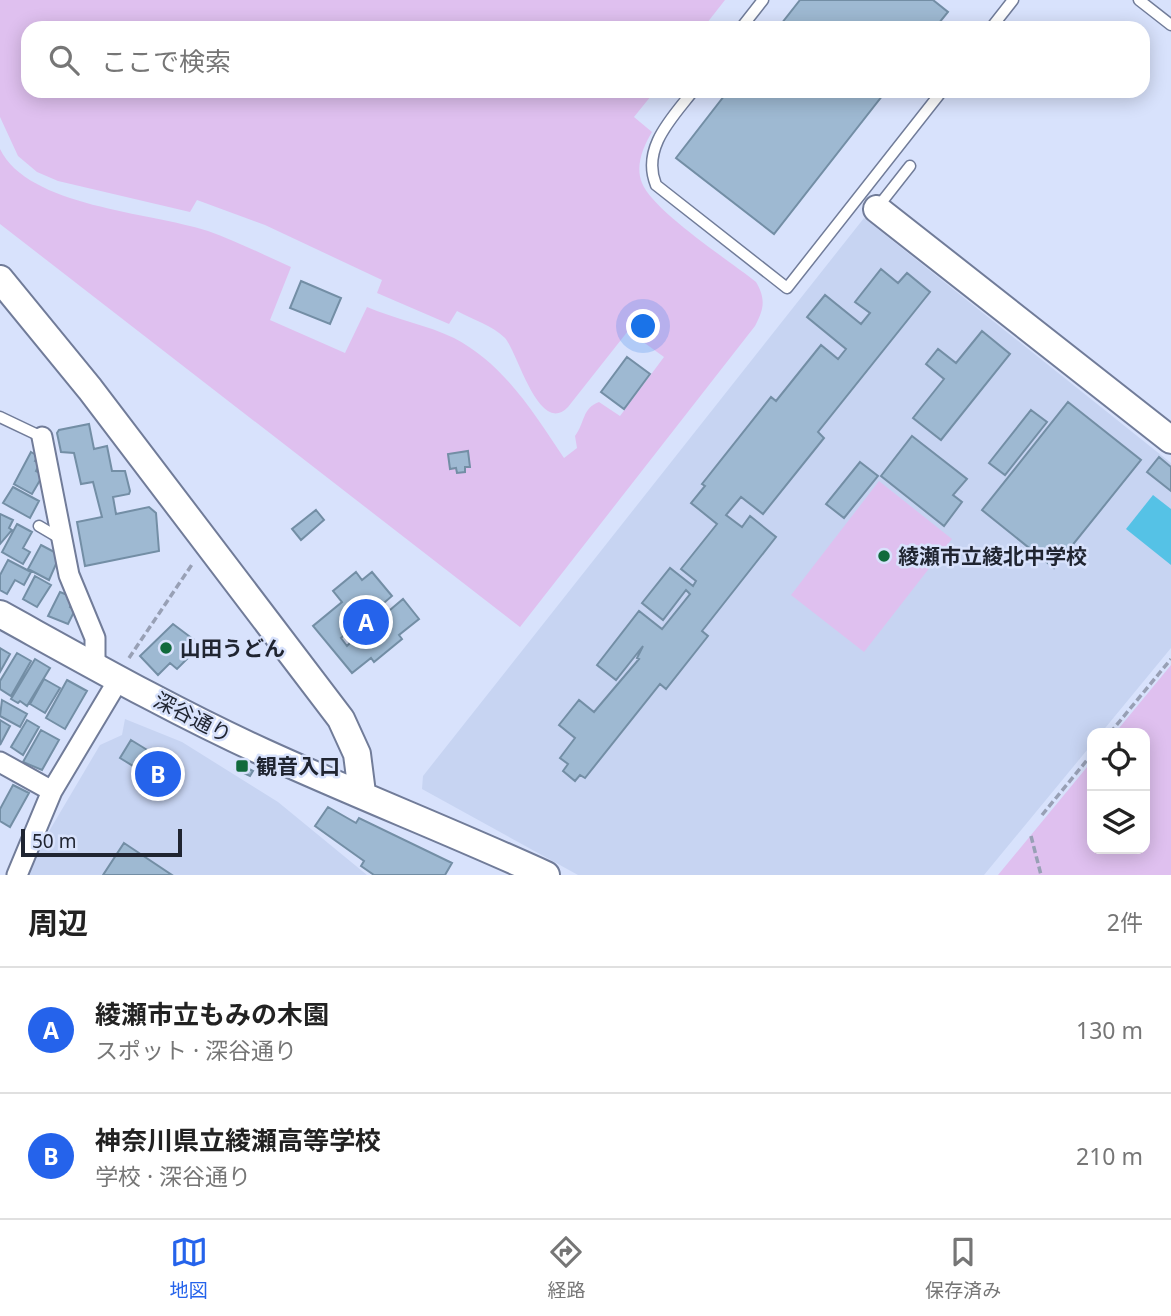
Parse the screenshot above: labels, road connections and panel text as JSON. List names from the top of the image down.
{
  "streets": {
    "street": ["深谷通り"]
  },
  "places": {
    "other": ["綾瀬市立綾北中学校", "山田うどん"],
    "transit": ["観音入口"]
  },
  "scale_bar": "50 m",
  "page": {
    "search": "ここで検索",
    "pins": ["A", "B"],
    "scale": "50 m",
    "heading": ["周辺", "2件"],
    "list": [
      {
        "mark": "A",
        "name": "綾瀬市立もみの木園",
        "note": "スポット · 深谷通り",
        "value": "130 m"
      },
      {
        "mark": "B",
        "name": "神奈川県立綾瀬高等学校",
        "note": "学校 · 深谷通り",
        "value": "210 m"
      }
    ],
    "nav": ["地図", "経路", "保存済み"]
  }
}
